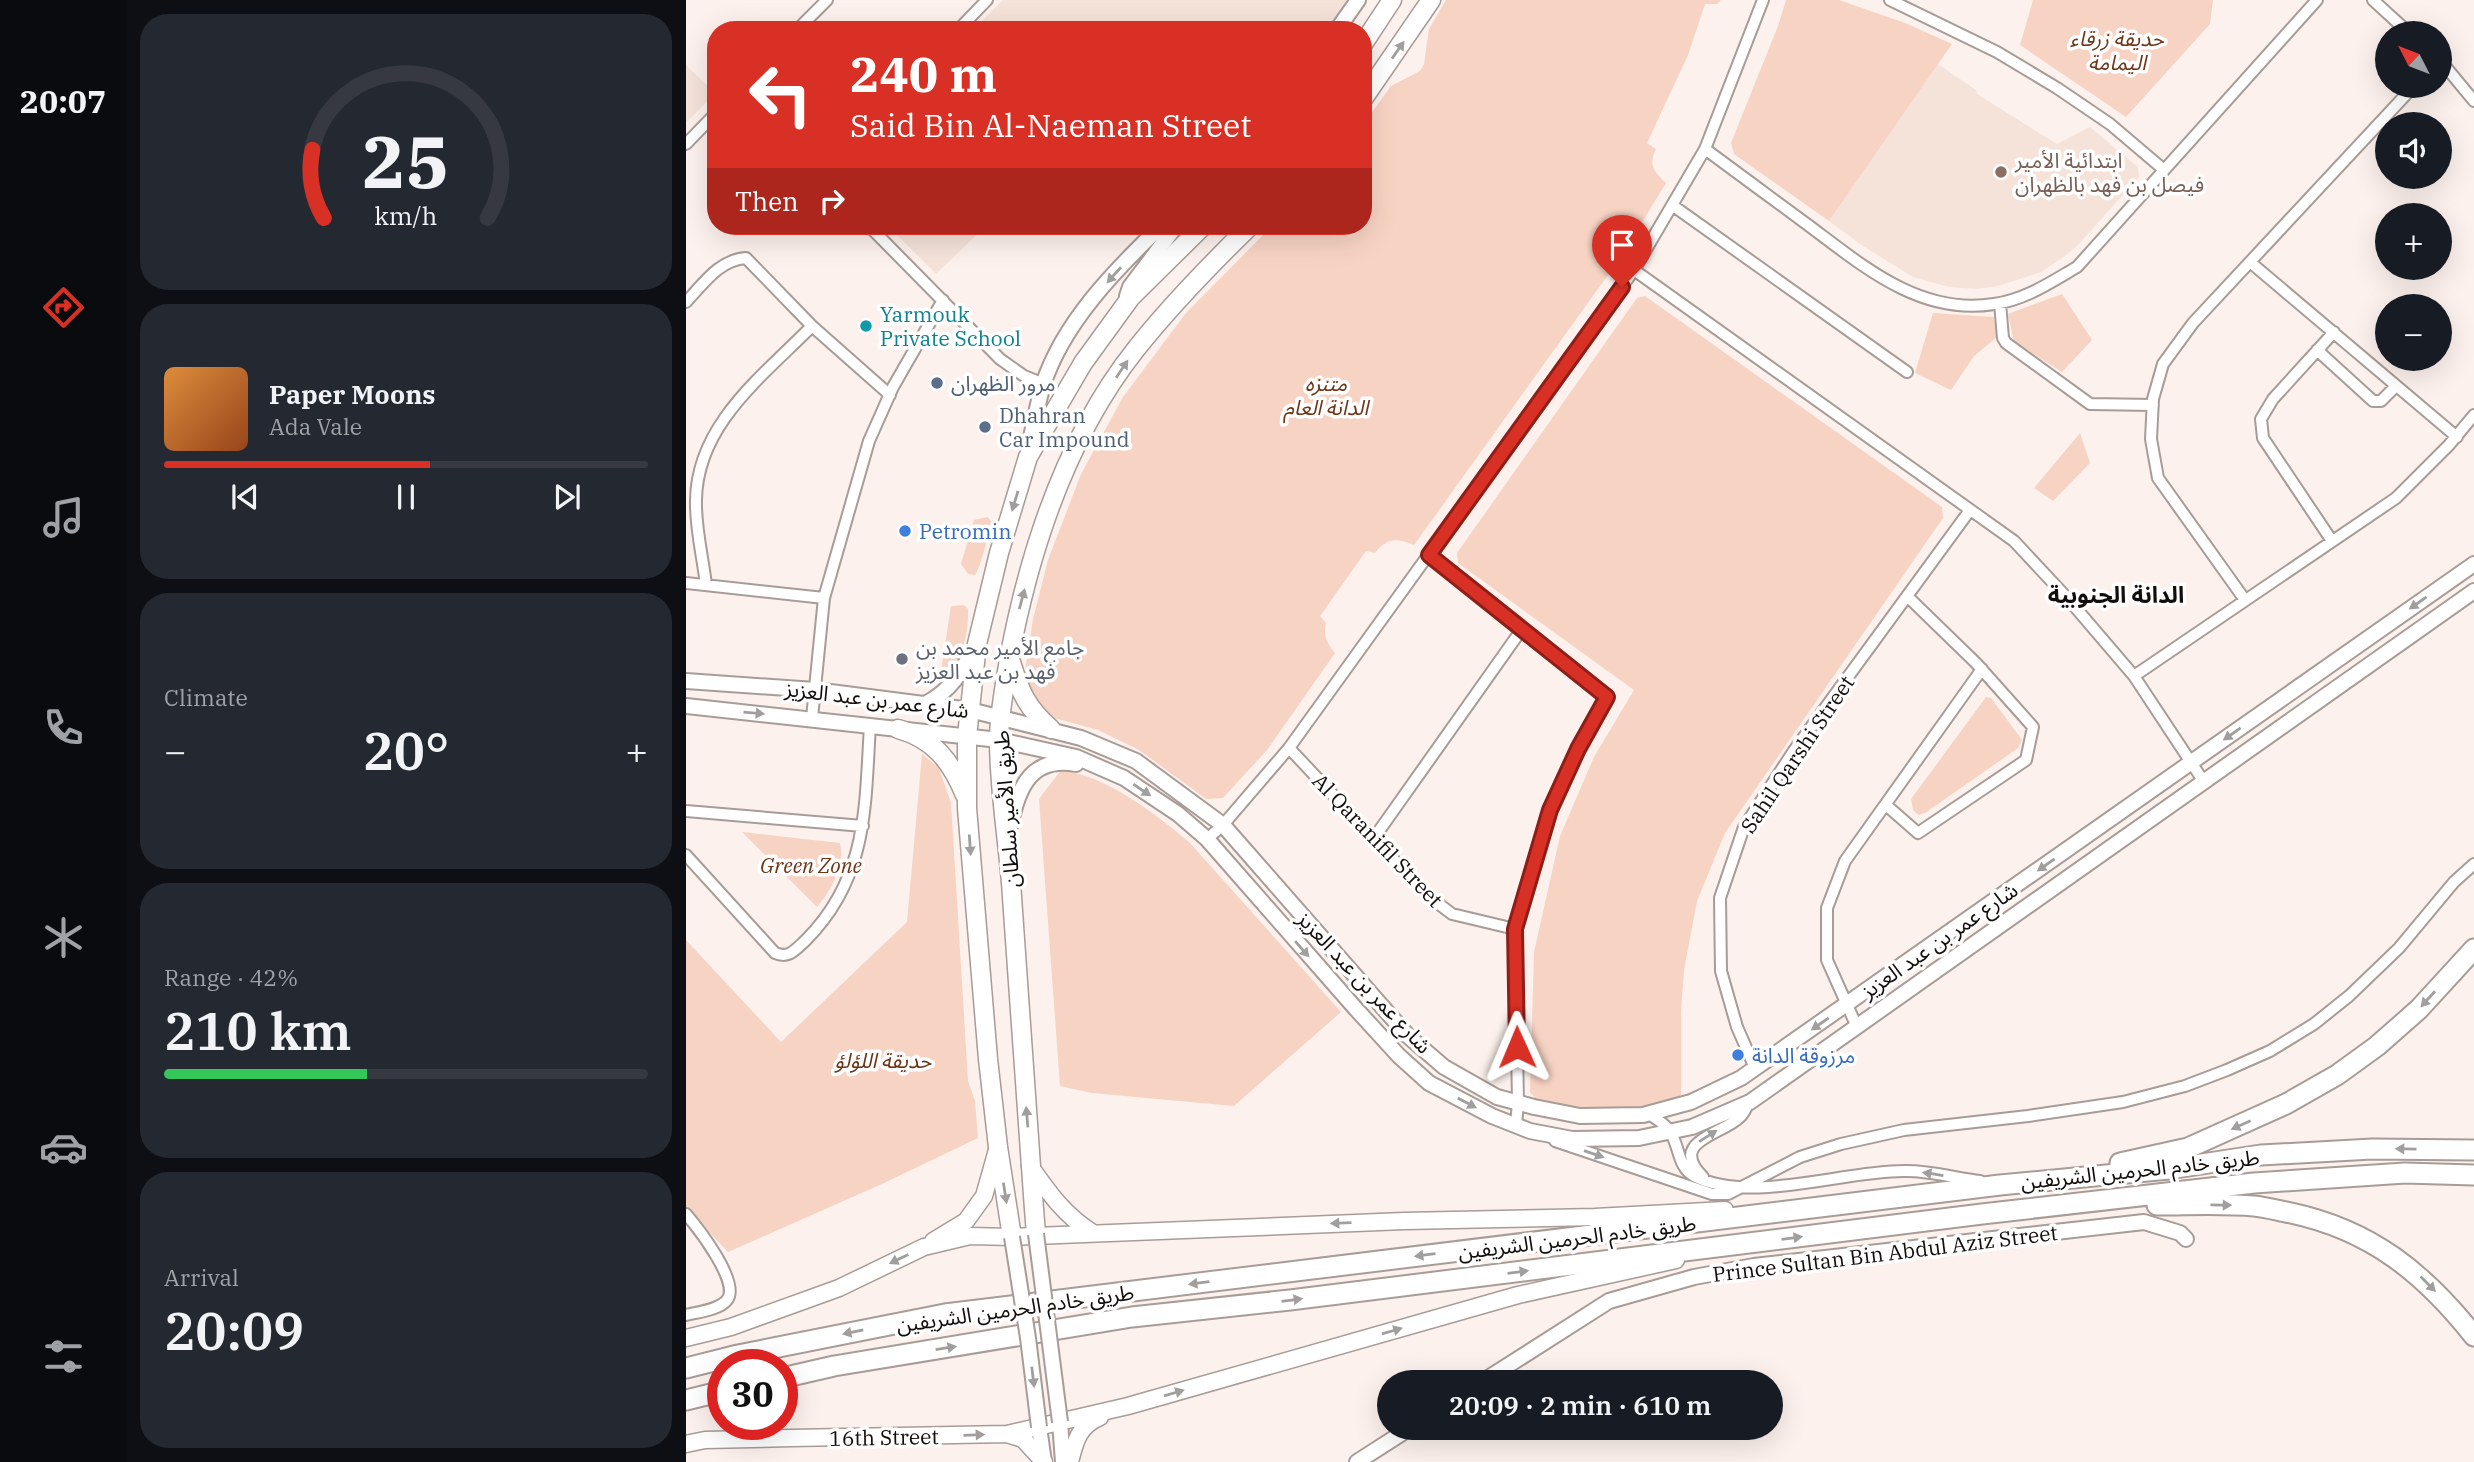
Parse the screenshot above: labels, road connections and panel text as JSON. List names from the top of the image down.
{
  "streets": {
    "highway": ["طريق خادم الحرمين الشريفين"],
    "main road": ["طريق الأمير سلطان", "16th Street"],
    "street": [
      "شارع عمر بن عبد العزيز",
      "Sahil Qarshi Street",
      "Al Qaranifil Street",
      "Prince Sultan Bin Abdul Aziz Street"
    ]
  },
  "crossings": [
    ["شارع عمر بن عبد العزيز", "Sahil Qarshi Street"],
    ["شارع عمر بن عبد العزيز", "طريق الأمير سلطان"],
    ["طريق الأمير سلطان", "16th Street"]
  ],
  "districts": ["الدانة الجنوبية"],
  "parks": [
    "حديقة زرقاء اليمامة",
    "متنزه الدانة العام",
    "Green Zone",
    "حديقة اللؤلؤ"
  ],
  "places": [
    "ابتدائية الأمير فيصل بن فهد بالظهران",
    "Yarmouk Private School",
    "مرور الظهران",
    "Dhahran Car Impound",
    "Petromin",
    "جامع الأمير محمد بن فهد بن عبد العزيز",
    "مرزوقة الدانة"
  ],
  "north": "top left",
  "page": {
    "tabs": "20:07",
    "map_buttons": ["+", "−"],
    "turn": ["240 m", "Said Bin Al-Naeman Street"],
    "then": "Then",
    "song": ["Paper Moons", "Ada Vale"],
    "tile": [
      "Climate",
      ["Range · 42%", "210 km"],
      ["Arrival", "20:09"]
    ],
    "heat": ["−", "20°", "+"],
    "limit": "30",
    "trip": "20:09 · 2 min · 610 m",
    "gauge": ["25", "km/h"]
  }
}
